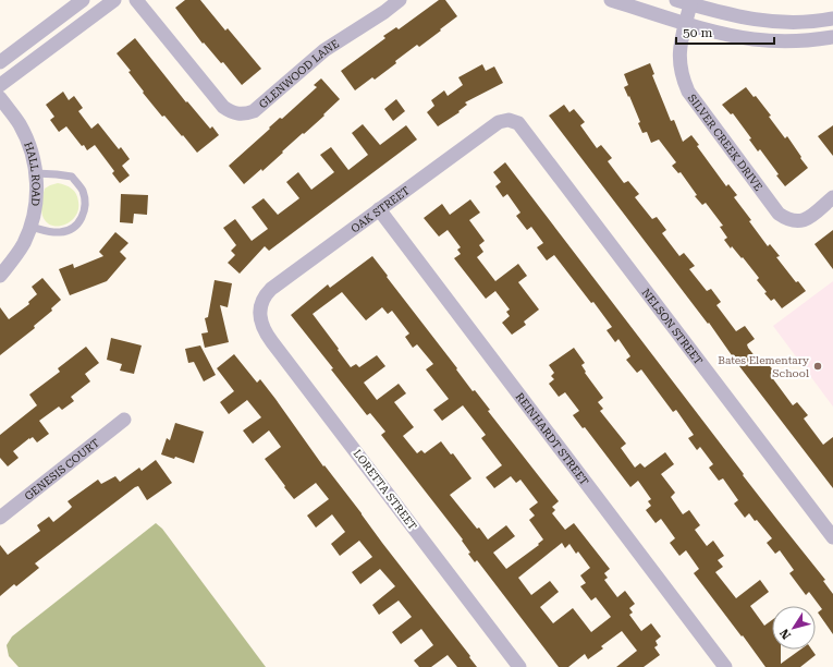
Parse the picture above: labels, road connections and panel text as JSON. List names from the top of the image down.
{
  "streets": {
    "street": [
      "GLENWOOD LANE",
      "SILVER CREEK DRIVE",
      "HALL ROAD",
      "OAK STREET",
      "NELSON STREET",
      "REINHARDT STREET",
      "GENESIS COURT",
      "LORETTA STREET"
    ]
  },
  "crossings": [
    ["OAK STREET", "NELSON STREET"],
    ["OAK STREET", "REINHARDT STREET"],
    ["OAK STREET", "LORETTA STREET"]
  ],
  "places": ["Bates Elementary School"],
  "scale_bar": "50 m",
  "north": "bottom left"
}
